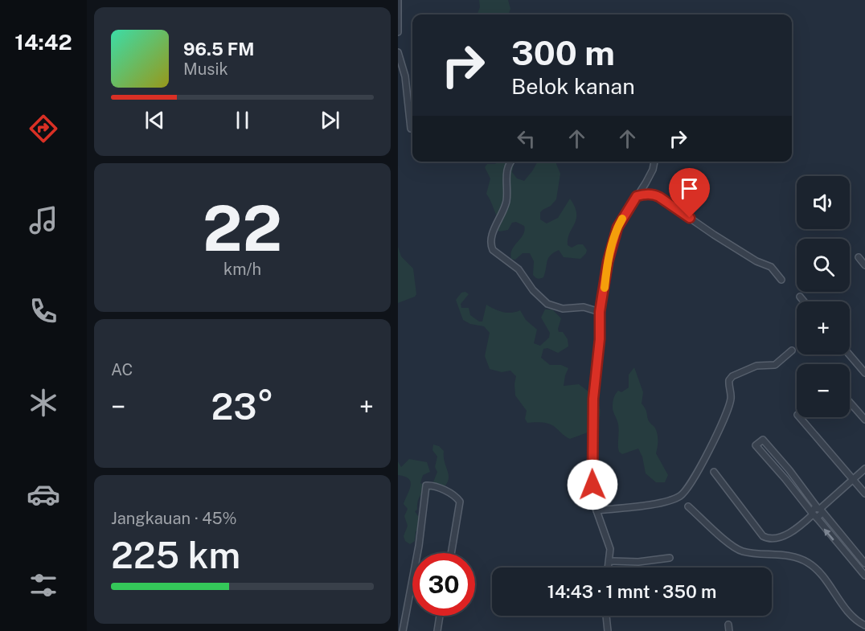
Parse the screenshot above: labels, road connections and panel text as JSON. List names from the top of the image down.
{
  "page": {
    "tabs": "14:42",
    "turn": ["300 m", "Belok kanan"],
    "song": ["96.5 FM", "Musik"],
    "tile": [
      ["22", "km/h"],
      "AC",
      ["Jangkauan · 45%", "225 km"]
    ],
    "map_buttons": ["+", "−"],
    "heat": ["−", "23°", "+"],
    "limit": "30",
    "trip": "14:43 · 1 mnt · 350 m"
  }
}
